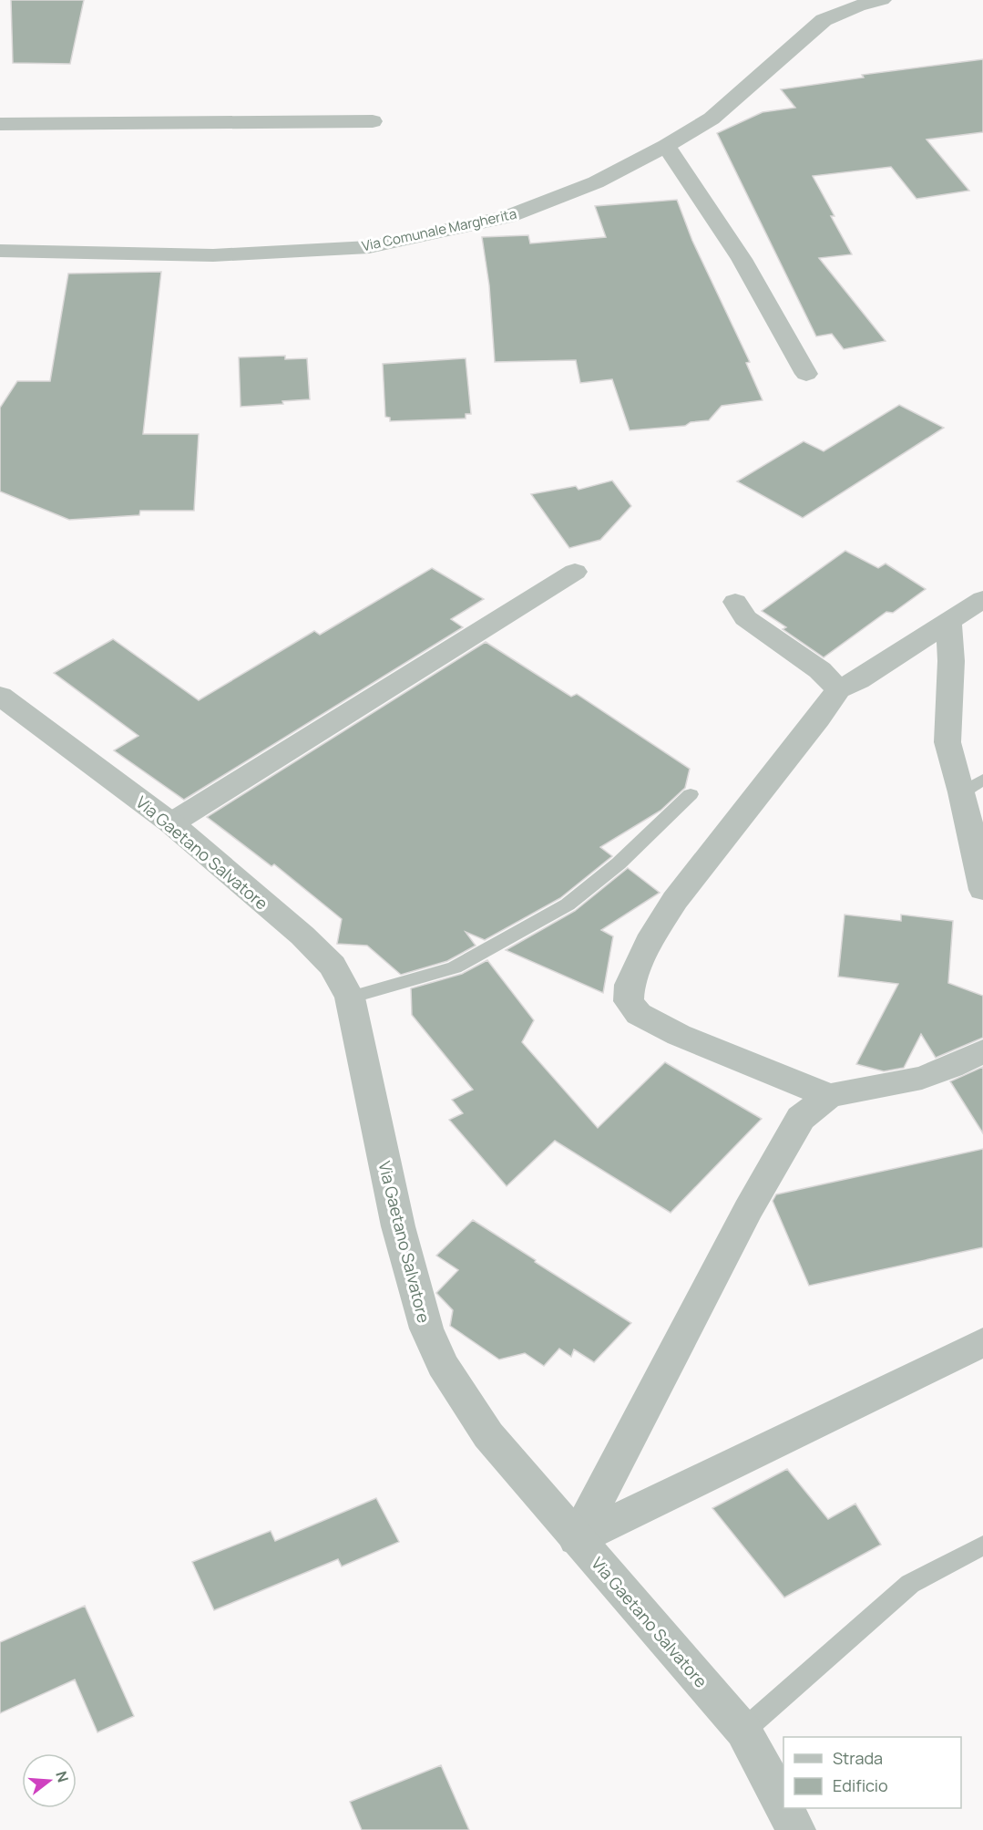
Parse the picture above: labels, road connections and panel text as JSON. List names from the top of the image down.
{
  "streets": {
    "street": ["Via Comunale Margherita", "Via Gaetano Salvatore"]
  },
  "legend": ["Strada", "Edificio"],
  "north": "right"
}
